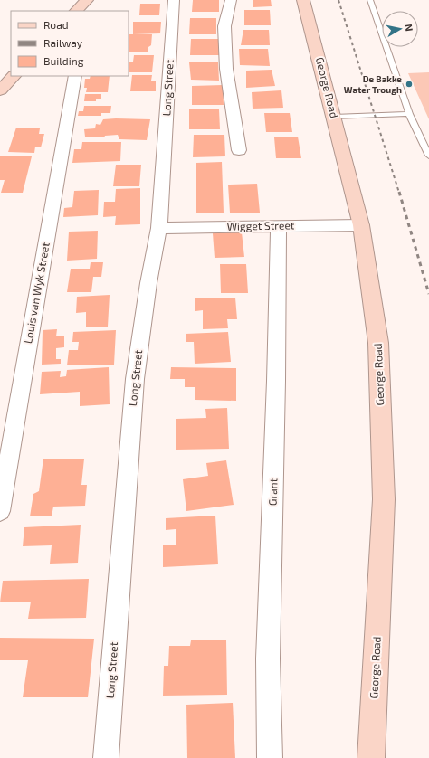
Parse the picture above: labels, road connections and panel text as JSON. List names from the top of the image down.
{
  "streets": {
    "street": [
      "Long Street",
      "George Road",
      "Wigget Street",
      "Louis van Wyk Street",
      "Grant"
    ]
  },
  "crossings": [
    ["Long Street", "Wigget Street"],
    ["George Road", "Wigget Street"],
    ["Wigget Street", "Grant"]
  ],
  "places": ["De Bakke Water Trough"],
  "legend": ["Road", "Railway", "Building"],
  "north": "right"
}
